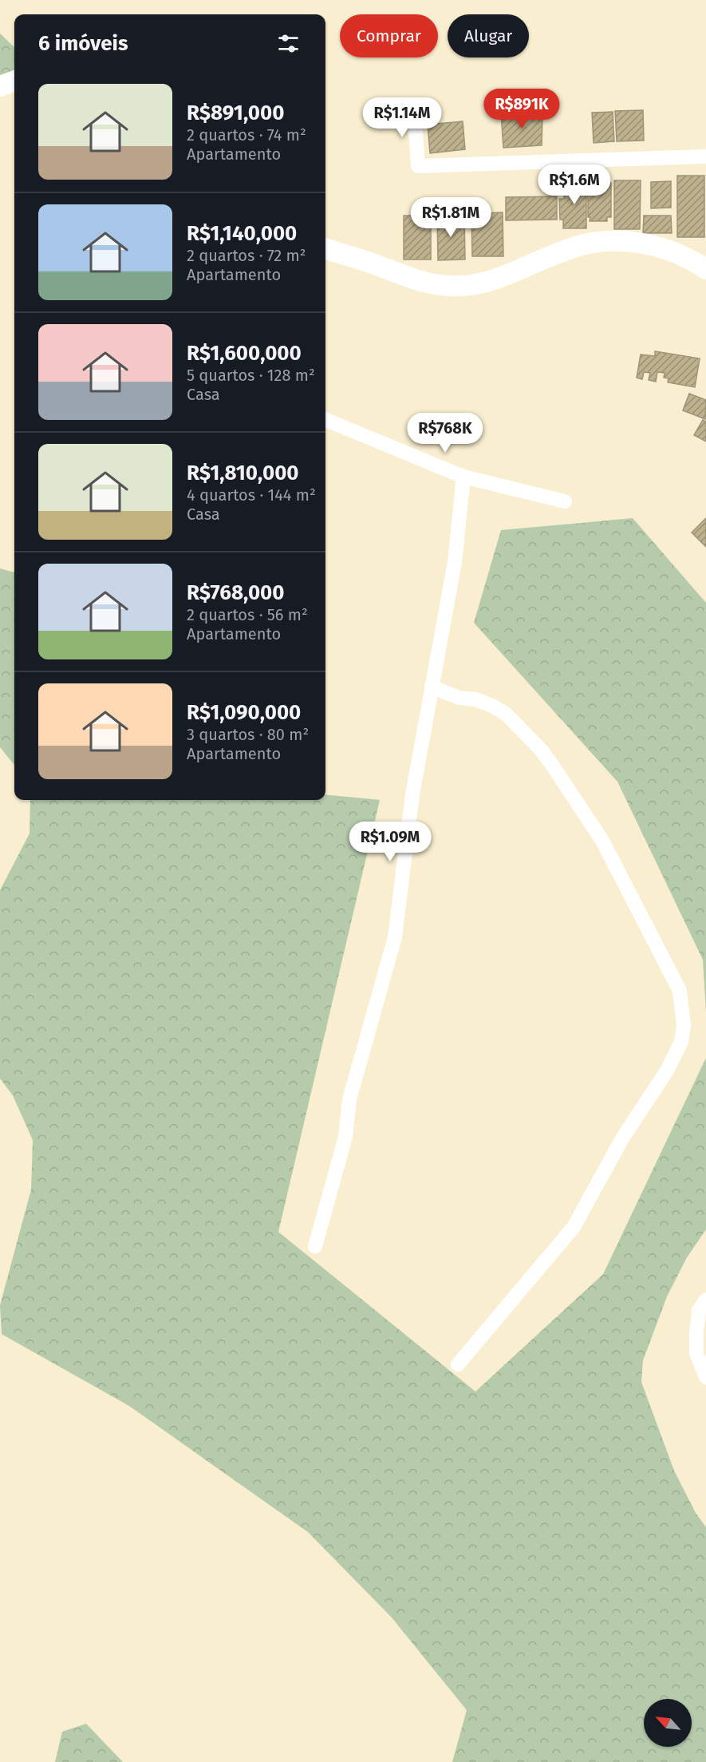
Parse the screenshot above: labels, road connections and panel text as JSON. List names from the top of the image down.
{
  "north": "top left",
  "page": {
    "chip": ["Comprar", "Alugar"],
    "heading": "6 imóveis",
    "list": [
      {
        "name": "R$891,000",
        "note": "2 quartos · 74 m² · Apartamento"
      },
      {
        "name": "R$1,140,000",
        "note": "2 quartos · 72 m² · Apartamento"
      },
      {
        "name": "R$1,600,000",
        "note": "5 quartos · 128 m² · Casa"
      },
      {
        "name": "R$1,810,000",
        "note": "4 quartos · 144 m² · Casa"
      },
      {
        "name": "R$768,000",
        "note": "2 quartos · 56 m² · Apartamento"
      },
      {
        "name": "R$1,090,000",
        "note": "3 quartos · 80 m² · Apartamento"
      }
    ],
    "price": [
      "R$891K",
      "R$1.14M",
      "R$1.6M",
      "R$1.81M",
      "R$768K",
      "R$1.09M"
    ]
  }
}
